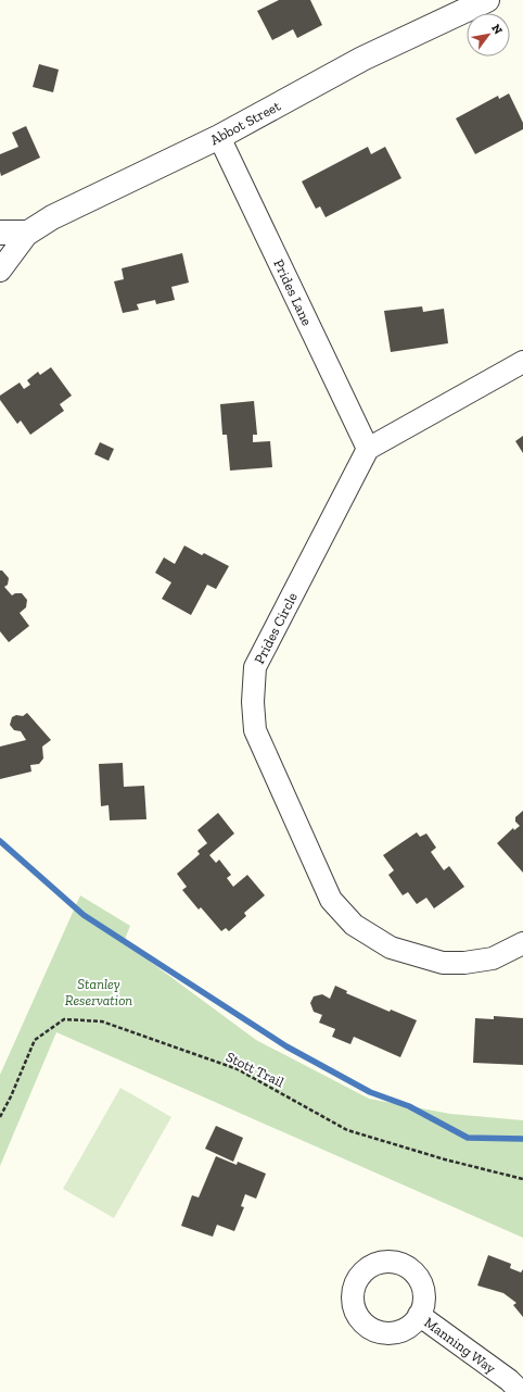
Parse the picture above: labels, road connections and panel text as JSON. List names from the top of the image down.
{
  "streets": {
    "street": [
      "Abbot Street",
      "Prides Lane",
      "Prides Circle",
      "Manning Way"
    ],
    "path": ["Stott Trail"]
  },
  "crossings": [
    ["Abbot Street", "Prides Lane"],
    ["Prides Lane", "Prides Circle"]
  ],
  "parks": ["Stanley Reservation"],
  "north": "top right"
}
